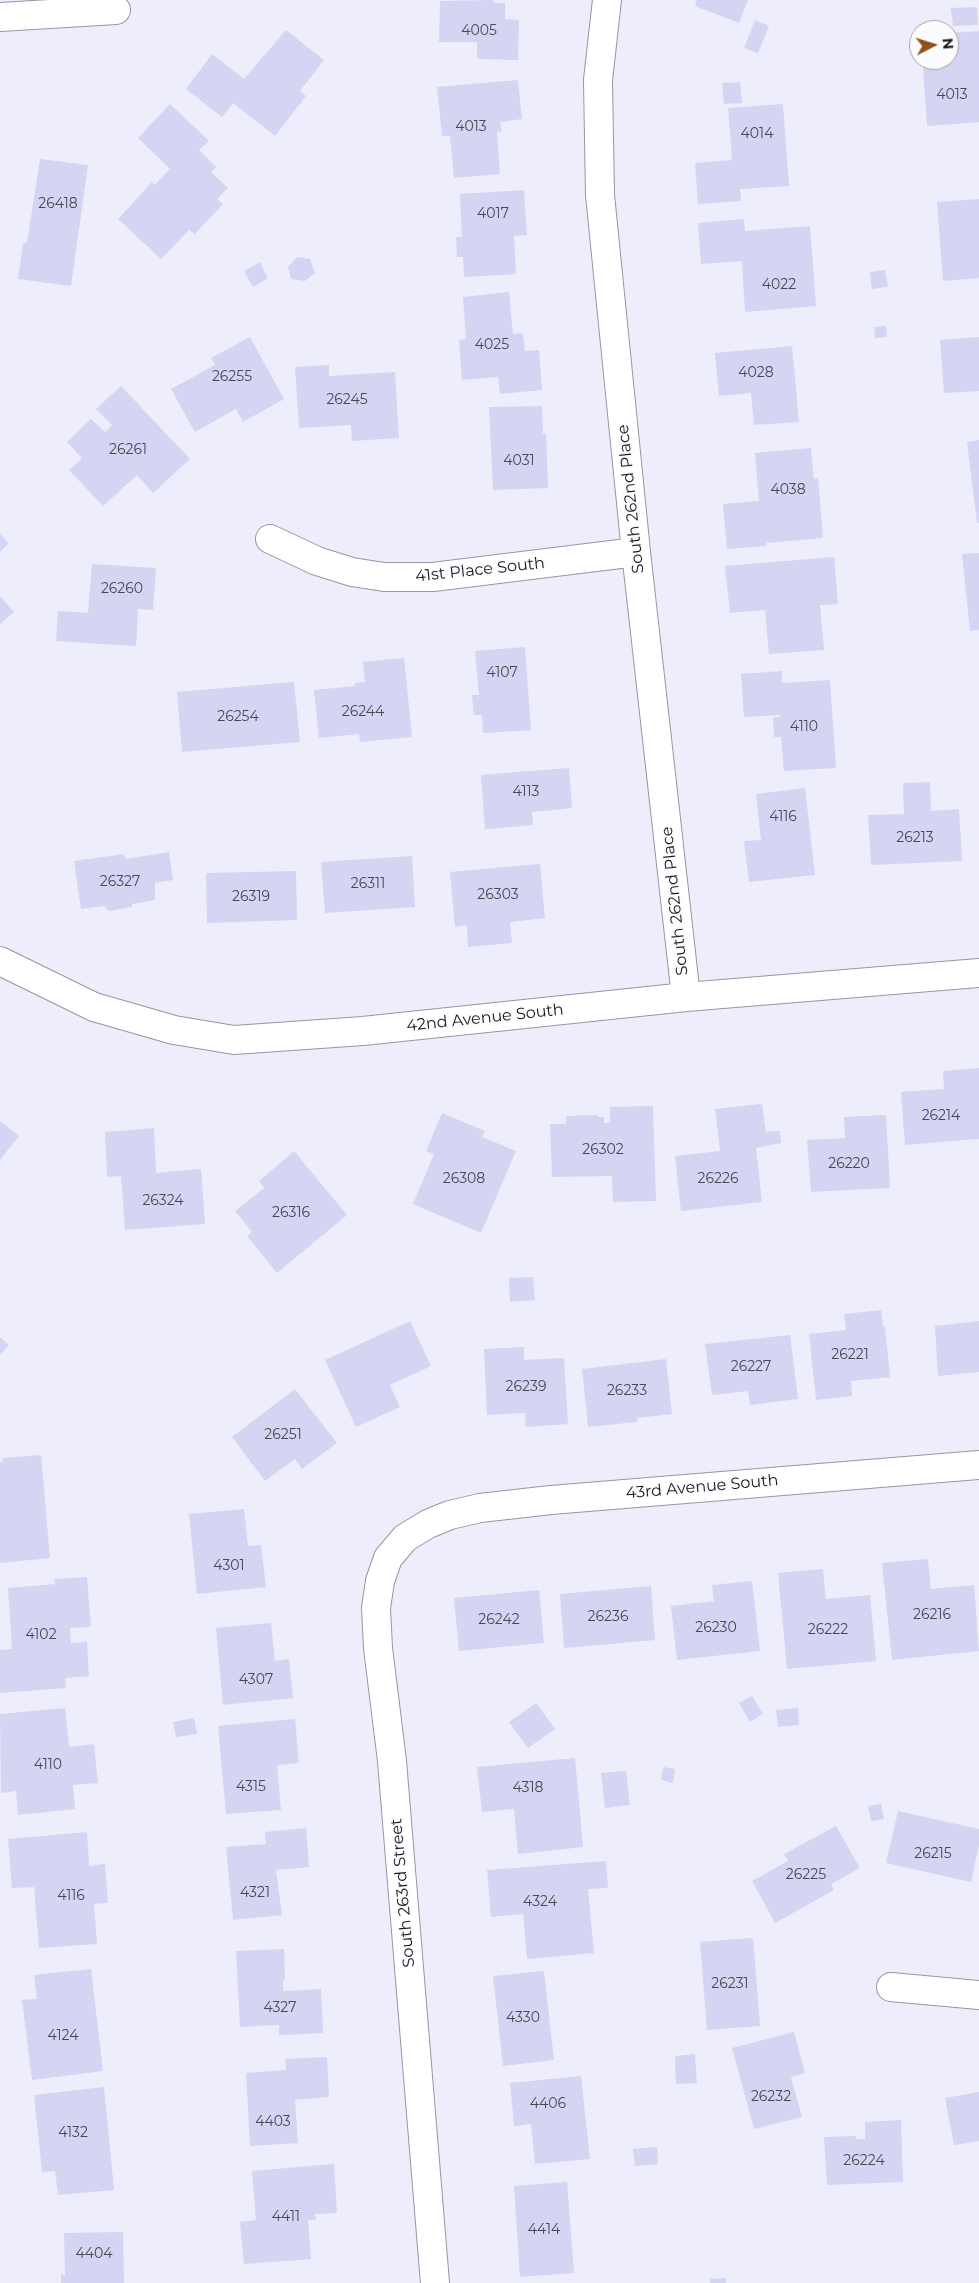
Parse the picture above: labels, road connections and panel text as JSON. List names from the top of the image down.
{
  "streets": {
    "street": [
      "South 262nd Place",
      "41st Place South",
      "42nd Avenue South",
      "43rd Avenue South",
      "South 263rd Street"
    ]
  },
  "crossings": [
    ["South 262nd Place", "41st Place South"],
    ["South 262nd Place", "42nd Avenue South"],
    ["43rd Avenue South", "South 263rd Street"]
  ],
  "house_numbers": [
    "4005",
    "4013",
    "4013",
    "4014",
    "26418",
    "4017",
    "4022",
    "4025",
    "4028",
    "26255",
    "26245",
    "26261",
    "4031",
    "4038",
    "26260",
    "4107",
    "26244",
    "26254",
    "4110",
    "4113",
    "4116",
    "26213",
    "26327",
    "26311",
    "26303",
    "26319",
    "26214",
    "26302",
    "26220",
    "26308",
    "26226",
    "26324",
    "26316",
    "26221",
    "26227",
    "26239",
    "26233",
    "26251",
    "4301",
    "26216",
    "26236",
    "26242",
    "26230",
    "26222",
    "4102",
    "4307",
    "4110",
    "4315",
    "4318",
    "26215",
    "26225",
    "4321",
    "4116",
    "4324",
    "26231",
    "4327",
    "4330",
    "4124",
    "26232",
    "4406",
    "4403",
    "4132",
    "26224",
    "4411",
    "4414",
    "4404"
  ],
  "north": "right"
}
